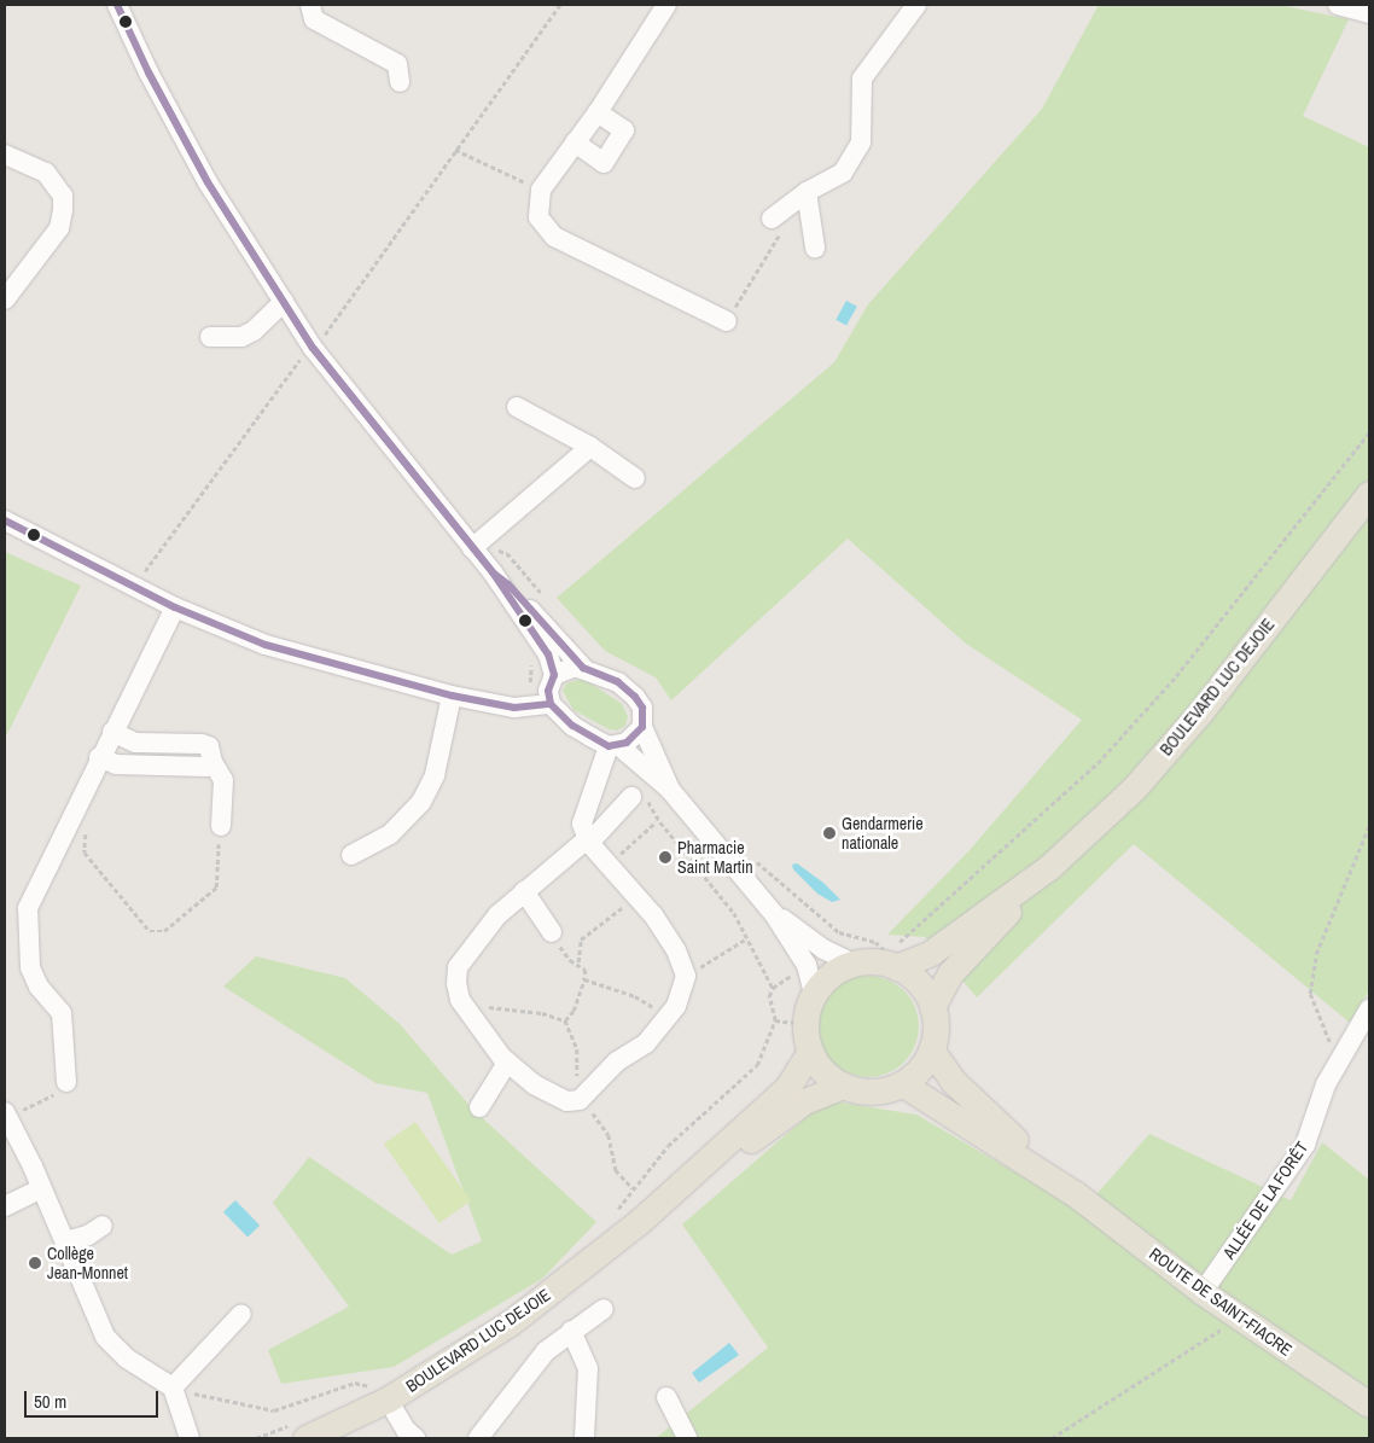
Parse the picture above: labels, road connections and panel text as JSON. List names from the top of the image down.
{
  "streets": {
    "main road": ["BOULEVARD LUC DEJOIE", "ROUTE DE SAINT-FIACRE"],
    "street": ["ALLÉE DE LA FORÊT"]
  },
  "crossings": [
    ["BOULEVARD LUC DEJOIE", "ROUTE DE SAINT-FIACRE"],
    ["ALLÉE DE LA FORÊT", "ROUTE DE SAINT-FIACRE"]
  ],
  "places": ["Gendarmerie nationale", "Pharmacie Saint Martin", "Collège Jean-Monnet"],
  "scale_bar": "50 m"
}
